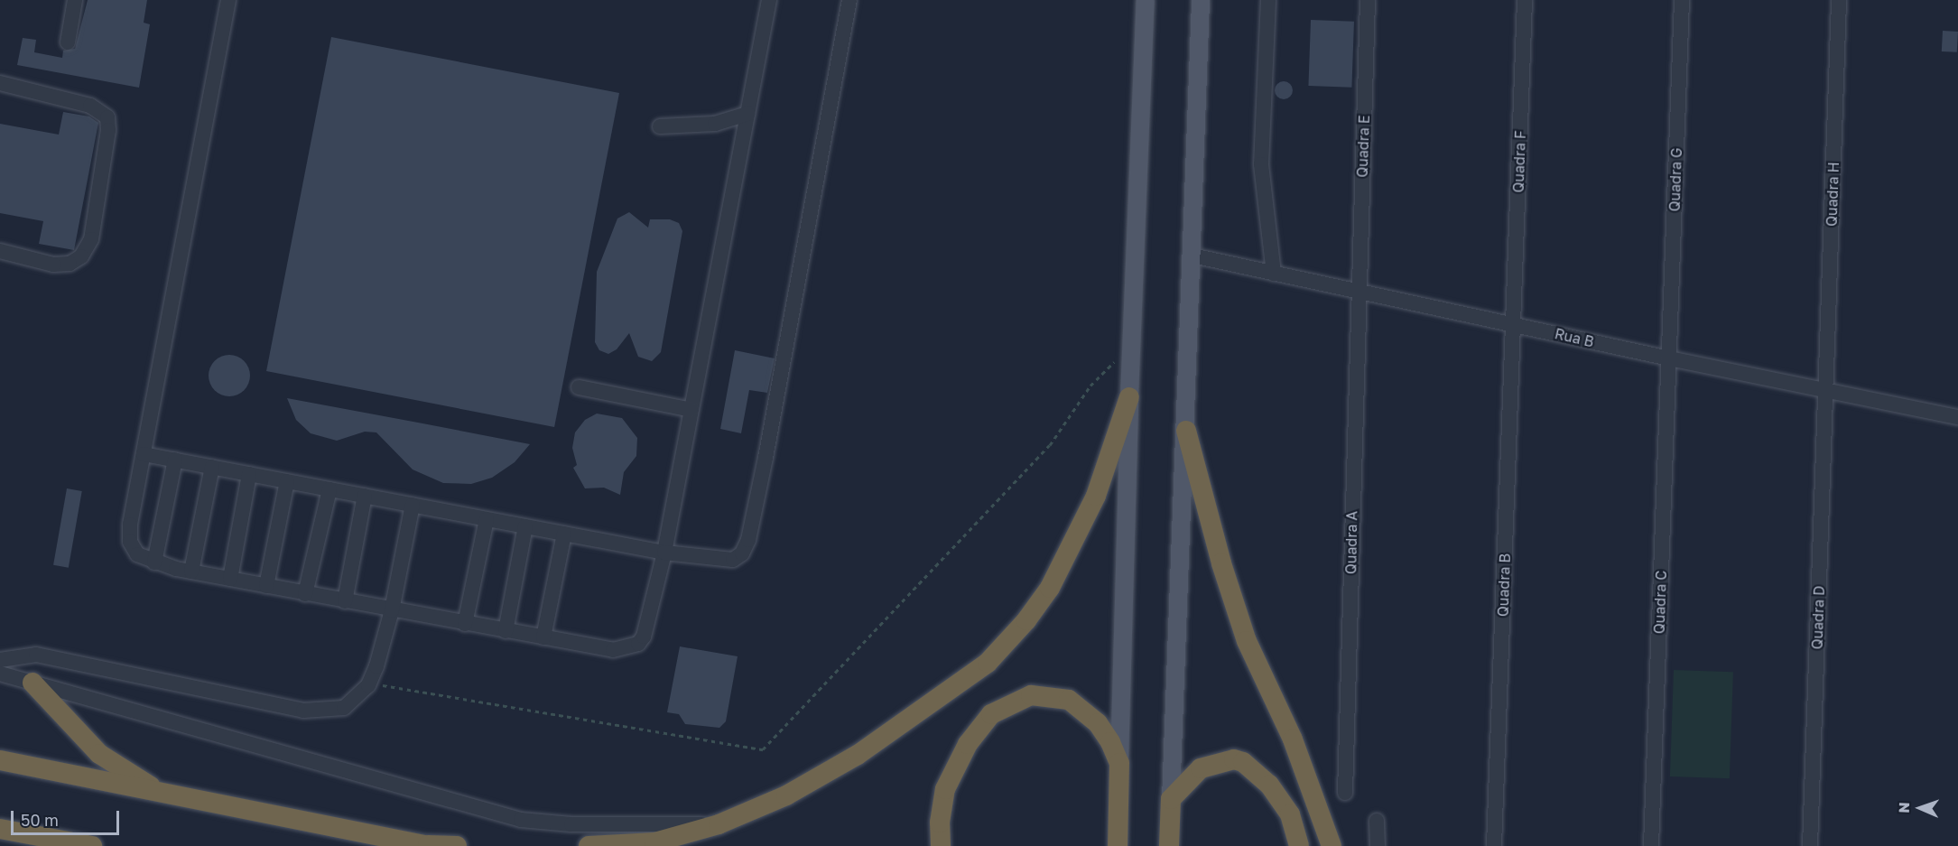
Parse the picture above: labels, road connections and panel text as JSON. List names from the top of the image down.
{
  "streets": {
    "street": [
      "Quadra E",
      "Quadra F",
      "Quadra G",
      "Quadra H",
      "Rua B",
      "Quadra A",
      "Quadra B",
      "Quadra C",
      "Quadra D"
    ]
  },
  "crossings": [
    ["Quadra E", "Rua B"],
    ["Quadra E", "Quadra A"],
    ["Quadra F", "Rua B"],
    ["Quadra F", "Quadra B"],
    ["Quadra G", "Rua B"],
    ["Quadra G", "Quadra C"],
    ["Quadra H", "Rua B"],
    ["Quadra H", "Quadra D"],
    ["Rua B", "Quadra A"],
    ["Rua B", "Quadra B"],
    ["Rua B", "Quadra C"],
    ["Rua B", "Quadra D"]
  ],
  "scale_bar": "50 m",
  "north": "left"
}
